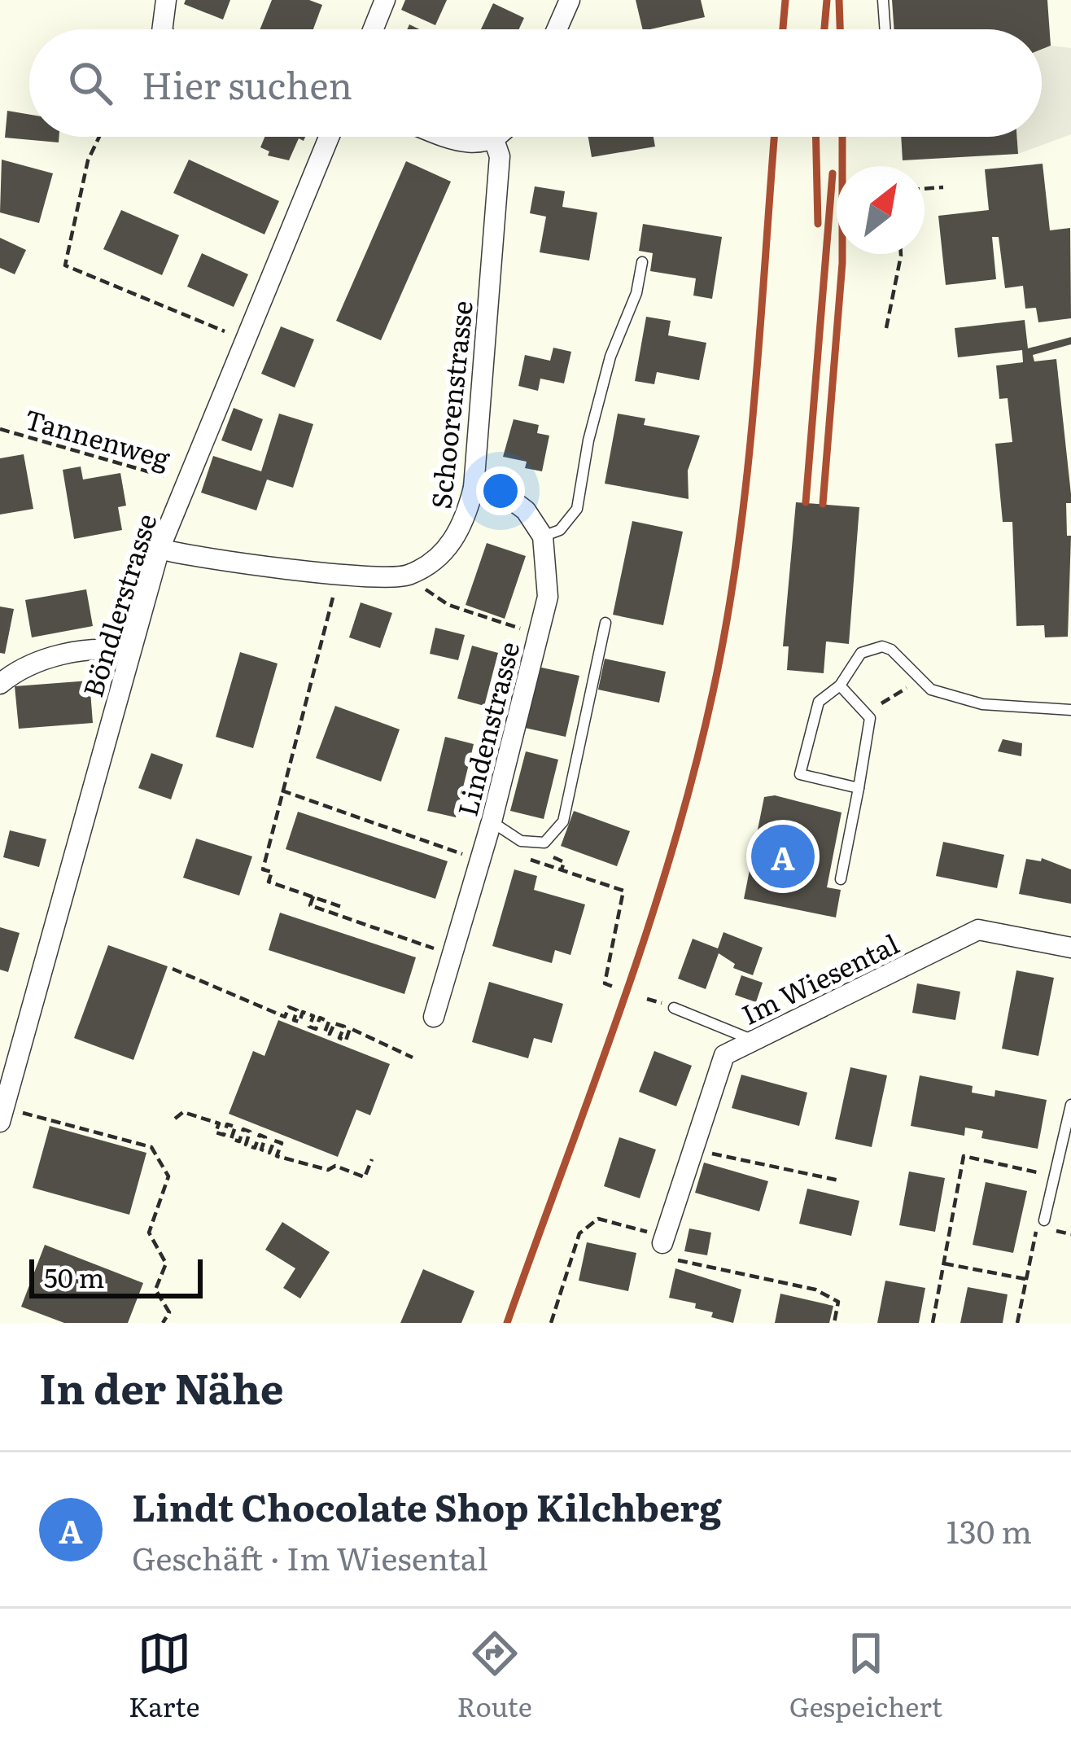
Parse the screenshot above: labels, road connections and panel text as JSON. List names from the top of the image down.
{
  "streets": {
    "street": [
      "Schoorenstrasse",
      "Böndlerstrasse",
      "Lindenstrasse",
      "Im Wiesental"
    ],
    "path": ["Tannenweg"]
  },
  "crossings": [
    ["Tannenweg", "Böndlerstrasse"]
  ],
  "scale_bar": "50 m",
  "north": "top right",
  "page": {
    "search": "Hier suchen",
    "pins": "A",
    "scale": "50 m",
    "heading": "In der Nähe",
    "list": [
      {
        "mark": "A",
        "name": "Lindt Chocolate Shop Kilchberg",
        "note": "Geschäft · Im Wiesental",
        "value": "130 m"
      }
    ],
    "nav": ["Karte", "Route", "Gespeichert"]
  }
}
